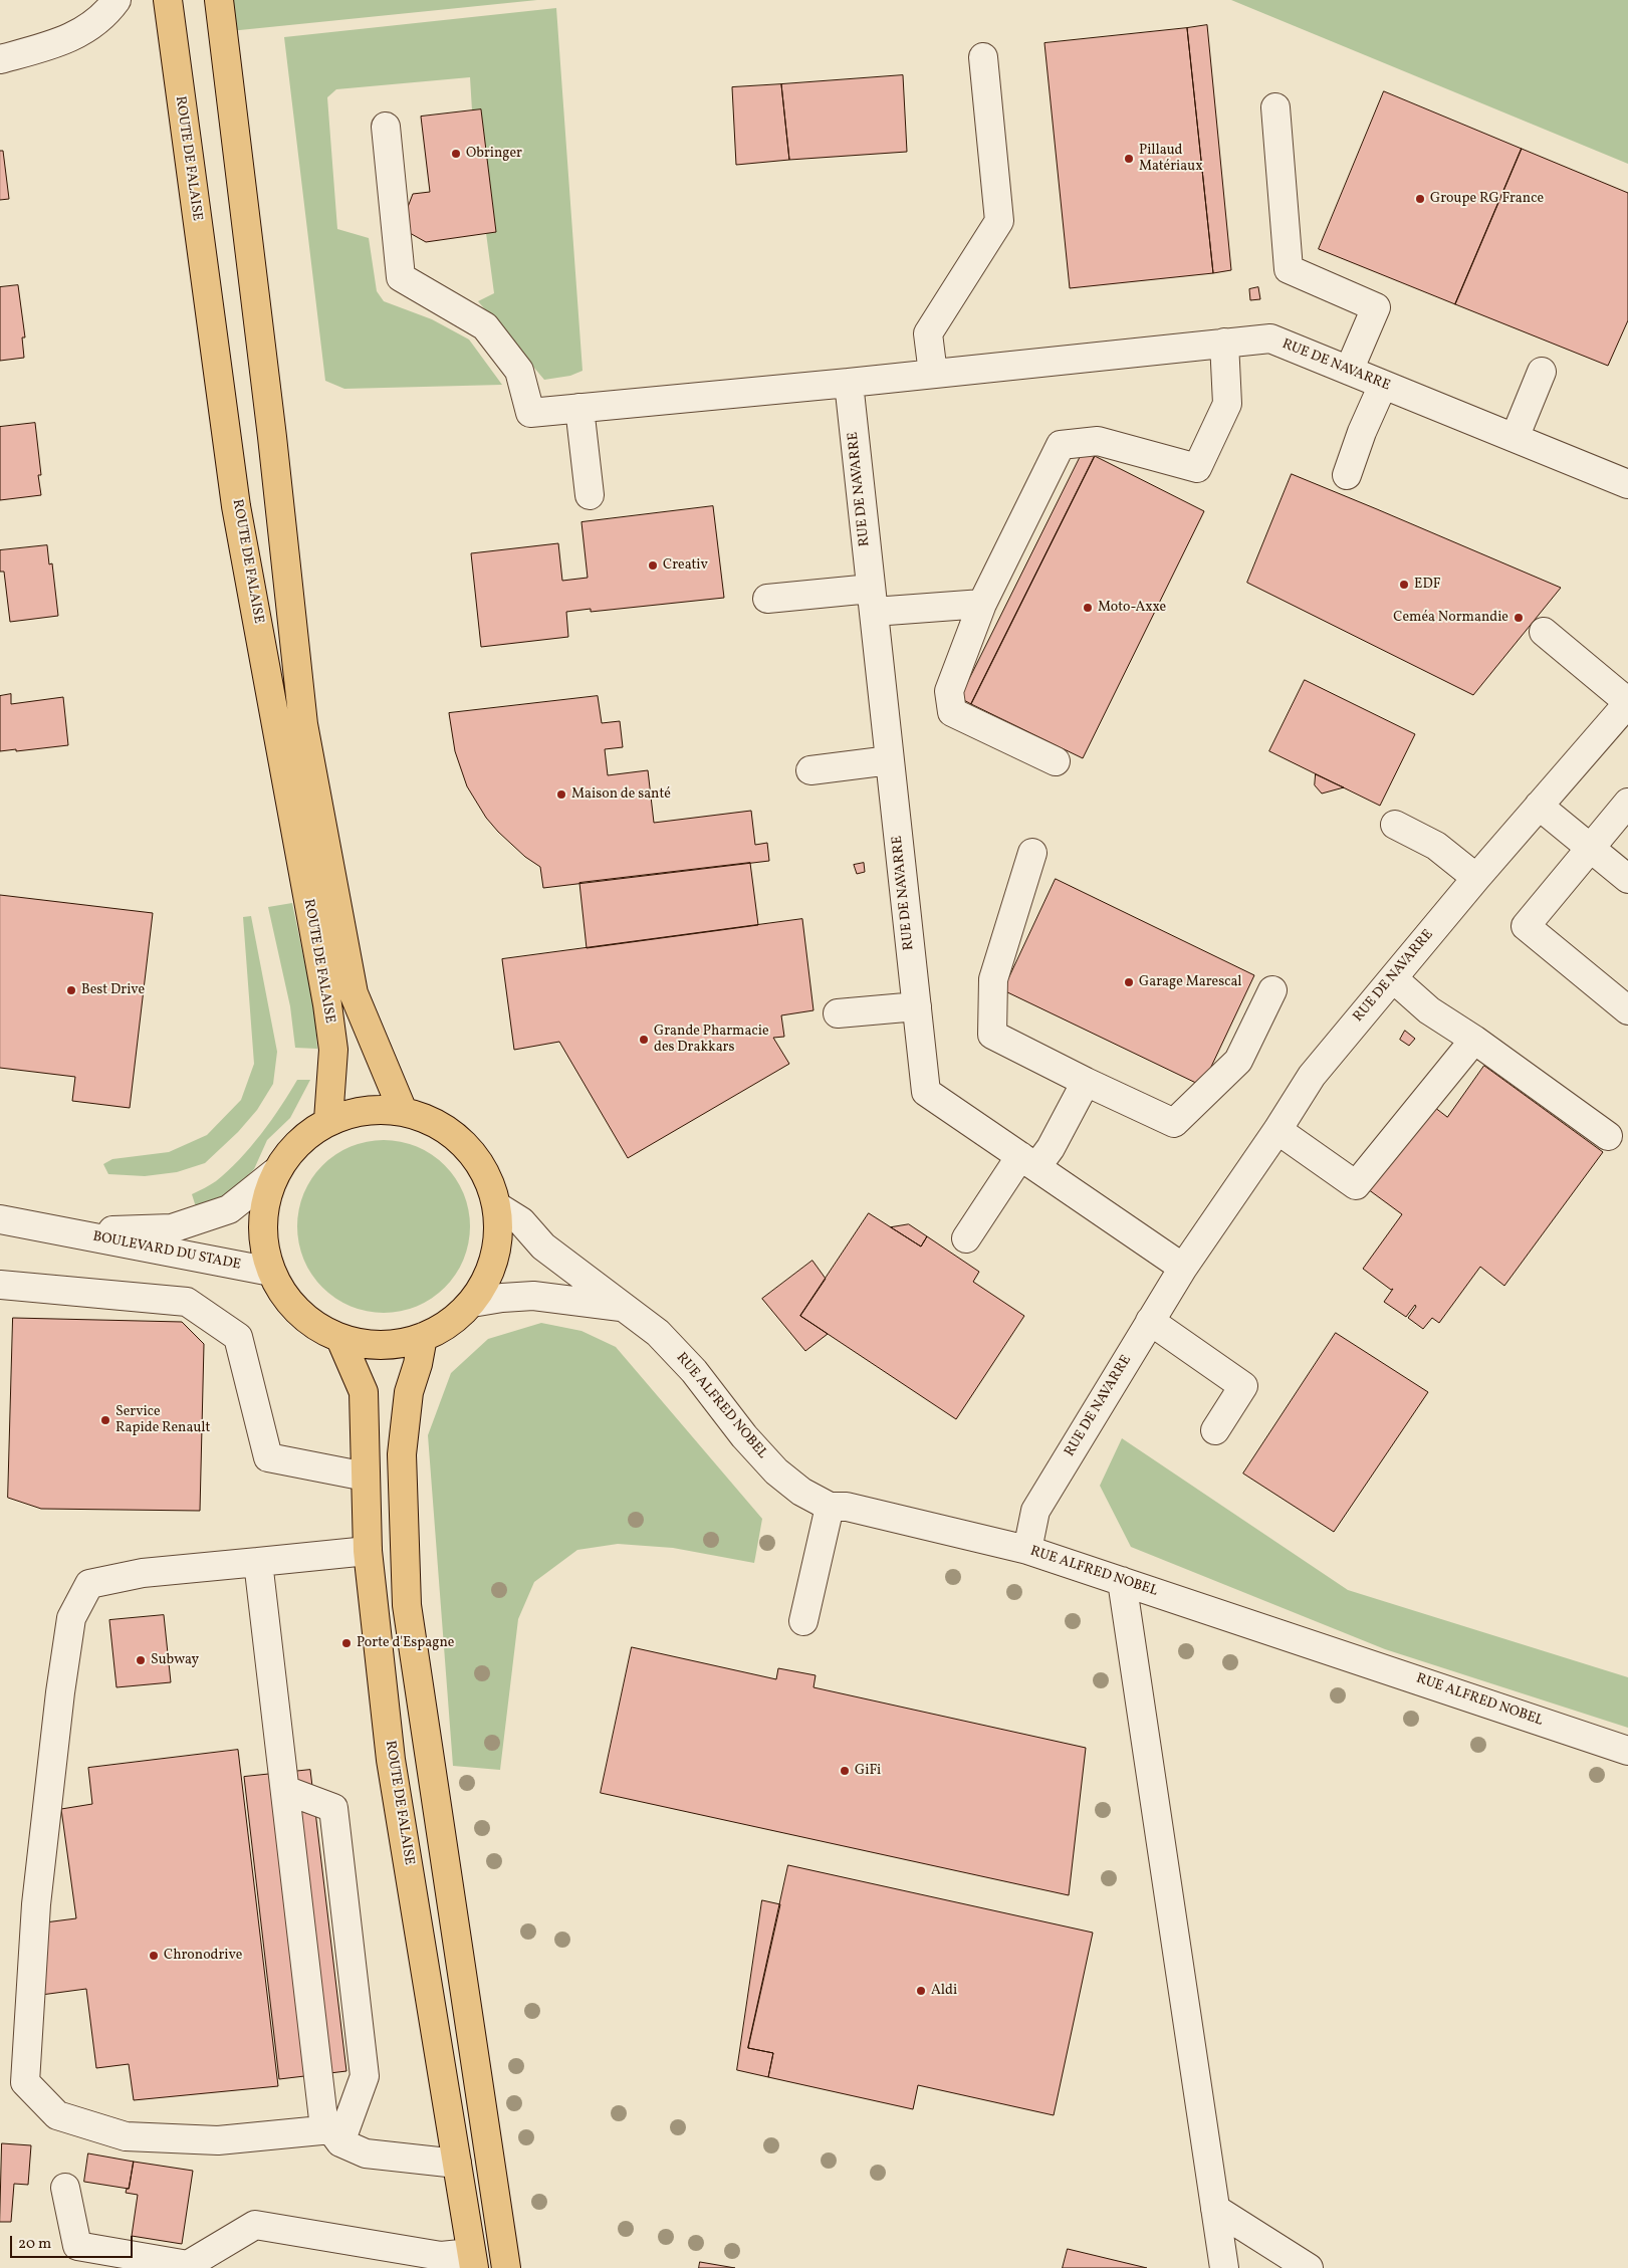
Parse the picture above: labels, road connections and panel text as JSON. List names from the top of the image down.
{
  "streets": {
    "main road": ["ROUTE DE FALAISE"],
    "street": ["RUE DE NAVARRE", "BOULEVARD DU STADE", "RUE ALFRED NOBEL"]
  },
  "crossings": [
    ["RUE DE NAVARRE", "RUE ALFRED NOBEL"]
  ],
  "places": [
    "Obringer",
    "Pillaud Matériaux",
    "Groupe RG France",
    "Creativ",
    "EDF",
    "Moto-Axxe",
    "Ceméa Normandie",
    "Maison de santé",
    "Garage Marescal",
    "Best Drive",
    "Grande Pharmacie des Drakkars",
    "Service Rapide Renault",
    "Porte d'Espagne",
    "Subway",
    "GiFi",
    "Chronodrive",
    "Aldi"
  ],
  "scale_bar": "20 m"
}
